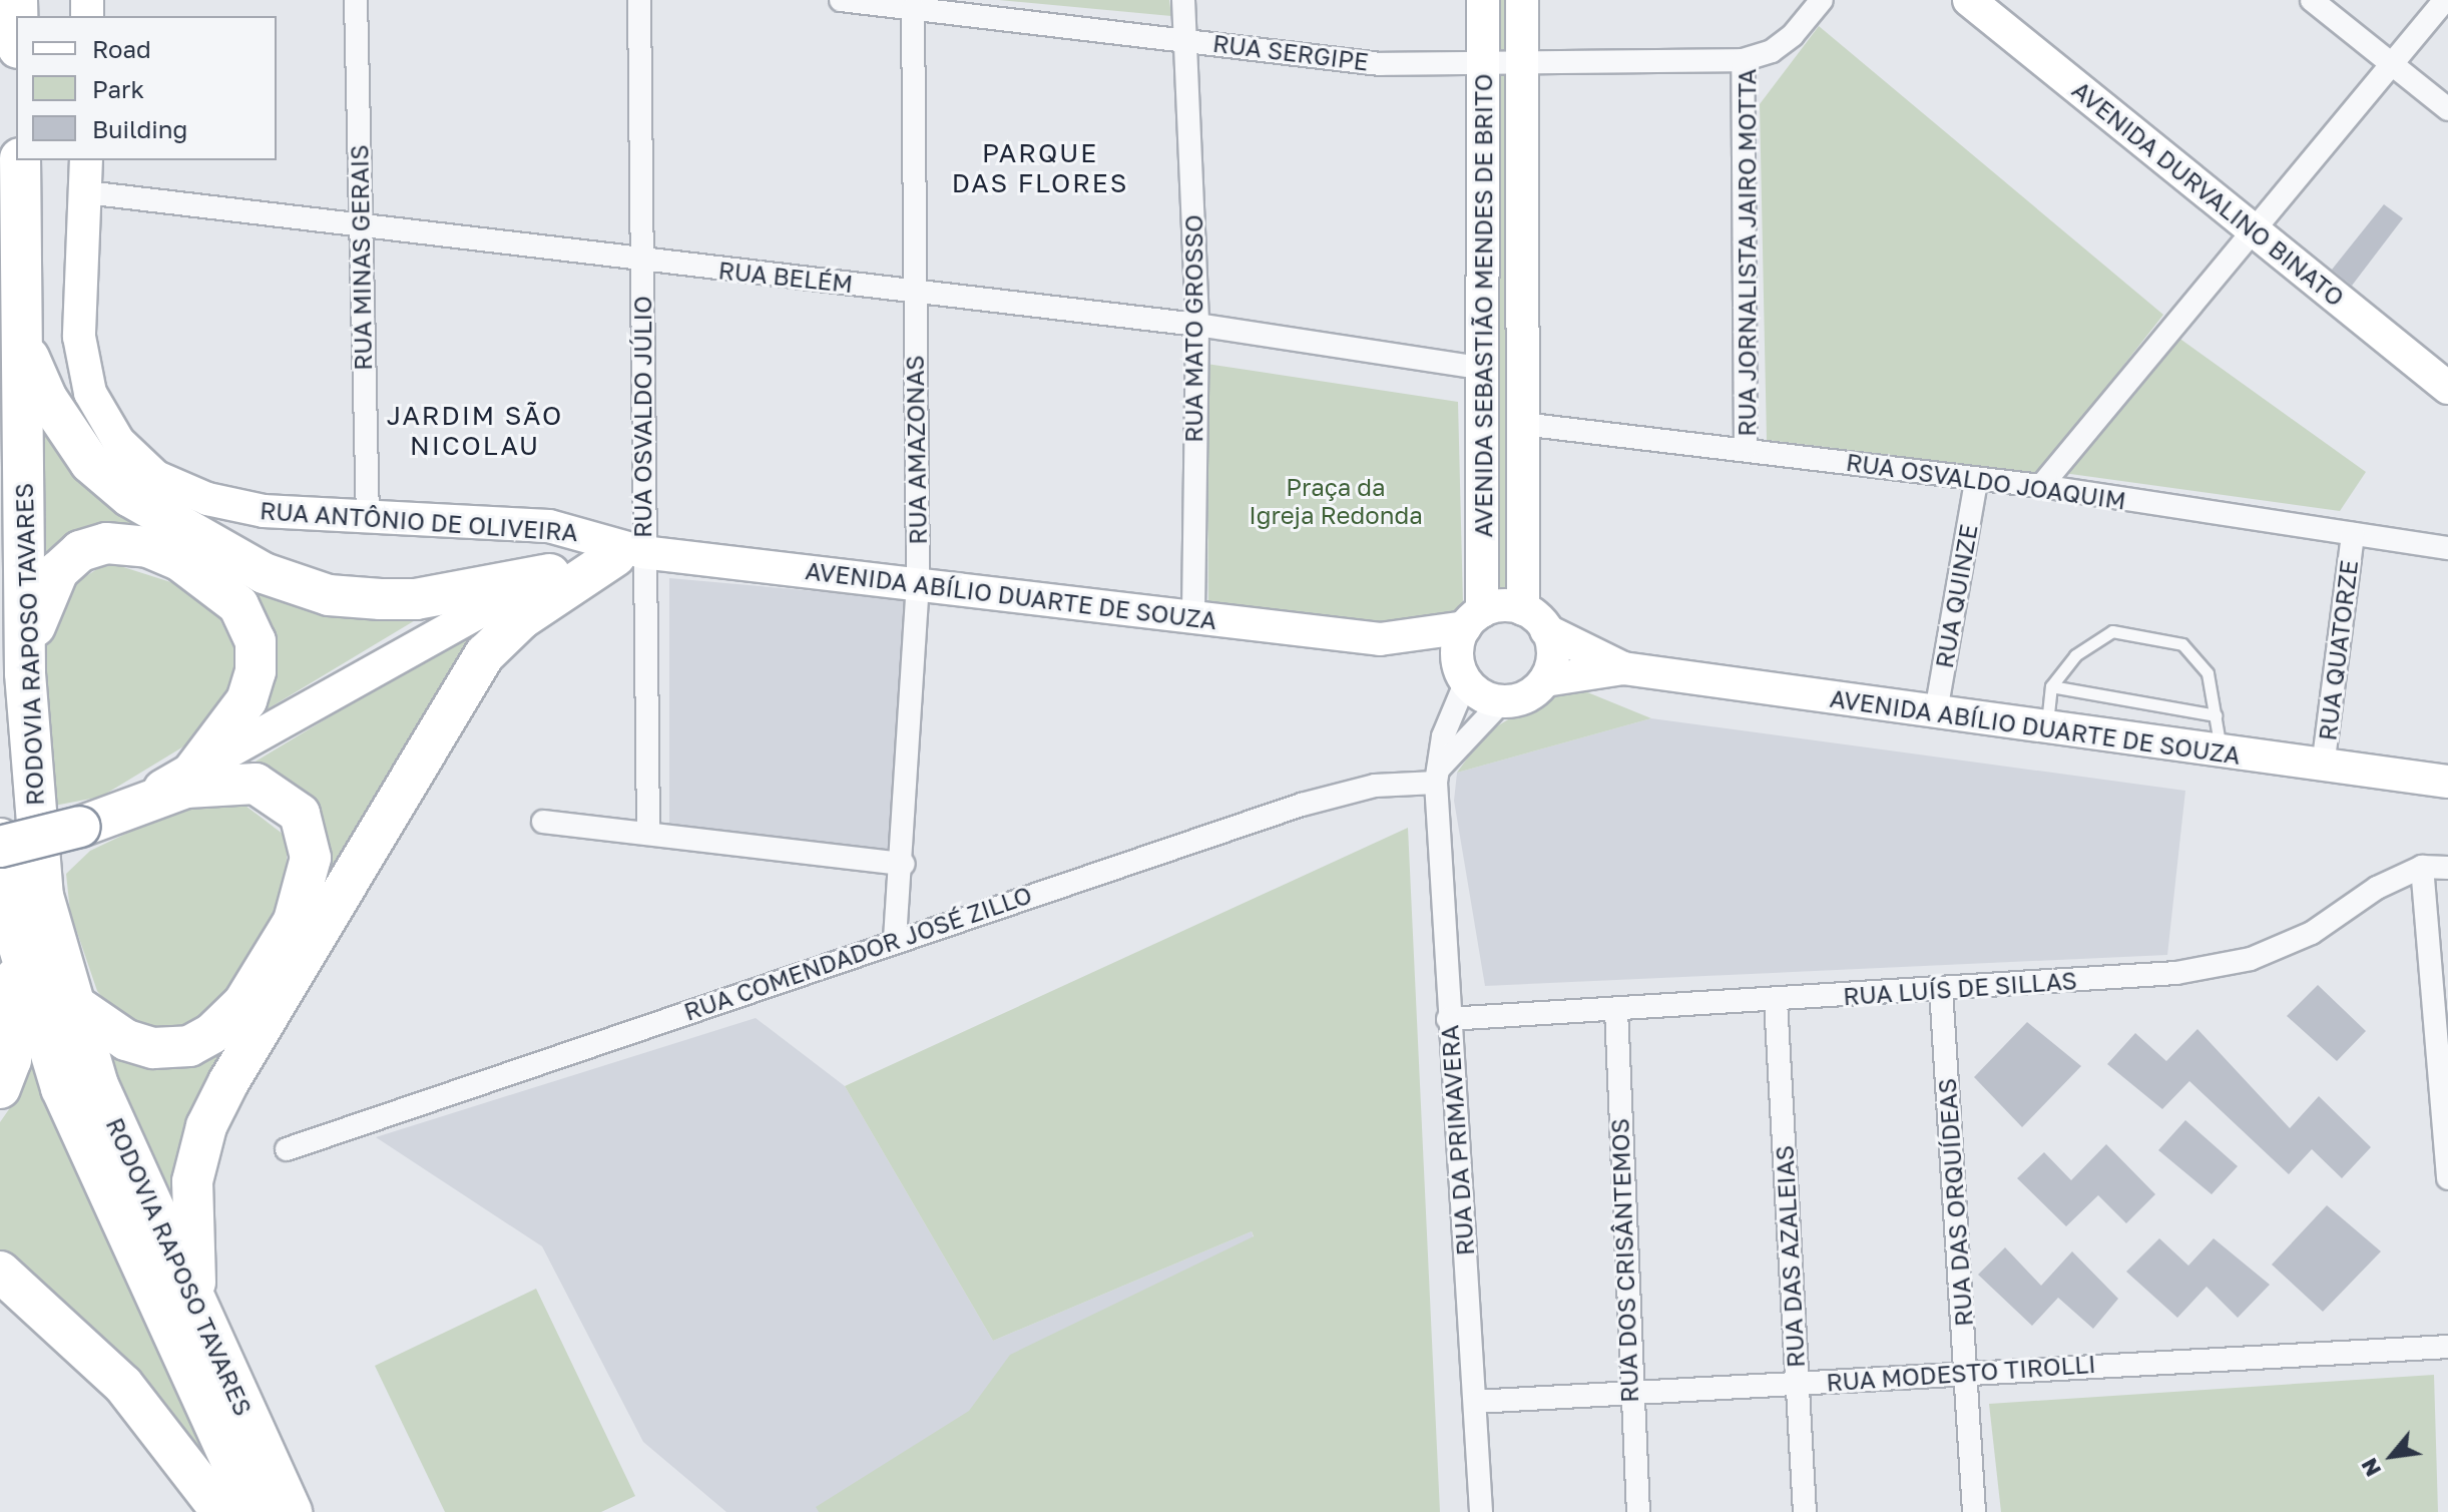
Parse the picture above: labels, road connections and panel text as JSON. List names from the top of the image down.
{
  "streets": {
    "highway": ["RODOVIA RAPOSO TAVARES"],
    "main road": [
      "AVENIDA DURVALINO BINATO",
      "AVENIDA SEBASTIÃO MENDES DE BRITO",
      "RUA ANTÔNIO DE OLIVEIRA",
      "AVENIDA ABÍLIO DUARTE DE SOUZA"
    ],
    "street": [
      "RUA SERGIPE",
      "RUA JORNALISTA JAIRO MOTTA",
      "RUA MINAS GERAIS",
      "RUA BELÉM",
      "RUA MATO GROSSO",
      "RUA OSVALDO JÚLIO",
      "RUA AMAZONAS",
      "RUA OSVALDO JOAQUIM",
      "RUA QUINZE",
      "RUA QUATORZE",
      "RUA COMENDADOR JOSÉ ZILLO",
      "RUA LUÍS DE SILLAS",
      "RUA DA PRIMAVERA",
      "RUA DAS ORQUÍDEAS",
      "RUA DAS AZALEIAS",
      "RUA DOS CRISÂNTEMOS",
      "RUA MODESTO TIROLLI"
    ]
  },
  "crossings": [
    ["RUA SERGIPE", "RUA JORNALISTA JAIRO MOTTA"],
    ["RUA SERGIPE", "AVENIDA SEBASTIÃO MENDES DE BRITO"],
    ["RUA SERGIPE", "RUA MATO GROSSO"],
    ["RUA SERGIPE", "RUA AMAZONAS"],
    ["RUA JORNALISTA JAIRO MOTTA", "RUA OSVALDO JOAQUIM"],
    ["RUA MINAS GERAIS", "RUA BELÉM"],
    ["RUA MINAS GERAIS", "RUA ANTÔNIO DE OLIVEIRA"],
    ["RUA BELÉM", "AVENIDA SEBASTIÃO MENDES DE BRITO"],
    ["RUA BELÉM", "RUA MATO GROSSO"],
    ["RUA BELÉM", "RUA OSVALDO JÚLIO"],
    ["RUA BELÉM", "RUA AMAZONAS"],
    ["RUA BELÉM", "RUA ANTÔNIO DE OLIVEIRA"],
    ["AVENIDA SEBASTIÃO MENDES DE BRITO", "RUA OSVALDO JOAQUIM"],
    ["AVENIDA SEBASTIÃO MENDES DE BRITO", "AVENIDA ABÍLIO DUARTE DE SOUZA"],
    ["AVENIDA SEBASTIÃO MENDES DE BRITO", "RUA DA PRIMAVERA"],
    ["RUA MATO GROSSO", "AVENIDA ABÍLIO DUARTE DE SOUZA"],
    ["RUA OSVALDO JÚLIO", "RUA ANTÔNIO DE OLIVEIRA"],
    ["RUA OSVALDO JÚLIO", "AVENIDA ABÍLIO DUARTE DE SOUZA"],
    ["RUA AMAZONAS", "AVENIDA ABÍLIO DUARTE DE SOUZA"],
    ["RUA AMAZONAS", "RUA COMENDADOR JOSÉ ZILLO"],
    ["RUA OSVALDO JOAQUIM", "RUA QUINZE"],
    ["RUA OSVALDO JOAQUIM", "RUA QUATORZE"],
    ["RUA ANTÔNIO DE OLIVEIRA", "AVENIDA ABÍLIO DUARTE DE SOUZA"],
    ["AVENIDA ABÍLIO DUARTE DE SOUZA", "RUA QUINZE"],
    ["AVENIDA ABÍLIO DUARTE DE SOUZA", "RUA QUATORZE"],
    ["AVENIDA ABÍLIO DUARTE DE SOUZA", "RUA DA PRIMAVERA"],
    ["RUA COMENDADOR JOSÉ ZILLO", "RUA DA PRIMAVERA"],
    ["RUA LUÍS DE SILLAS", "RUA DA PRIMAVERA"],
    ["RUA LUÍS DE SILLAS", "RUA DAS ORQUÍDEAS"],
    ["RUA LUÍS DE SILLAS", "RUA DAS AZALEIAS"],
    ["RUA LUÍS DE SILLAS", "RUA DOS CRISÂNTEMOS"],
    ["RUA DA PRIMAVERA", "RUA MODESTO TIROLLI"],
    ["RUA DAS ORQUÍDEAS", "RUA MODESTO TIROLLI"],
    ["RUA DAS AZALEIAS", "RUA MODESTO TIROLLI"],
    ["RUA DOS CRISÂNTEMOS", "RUA MODESTO TIROLLI"]
  ],
  "districts": ["PARQUE DAS FLORES", "JARDIM SÃO NICOLAU"],
  "parks": ["Praça da Igreja Redonda"],
  "legend": ["Road", "Park", "Building"],
  "north": "bottom left"
}
